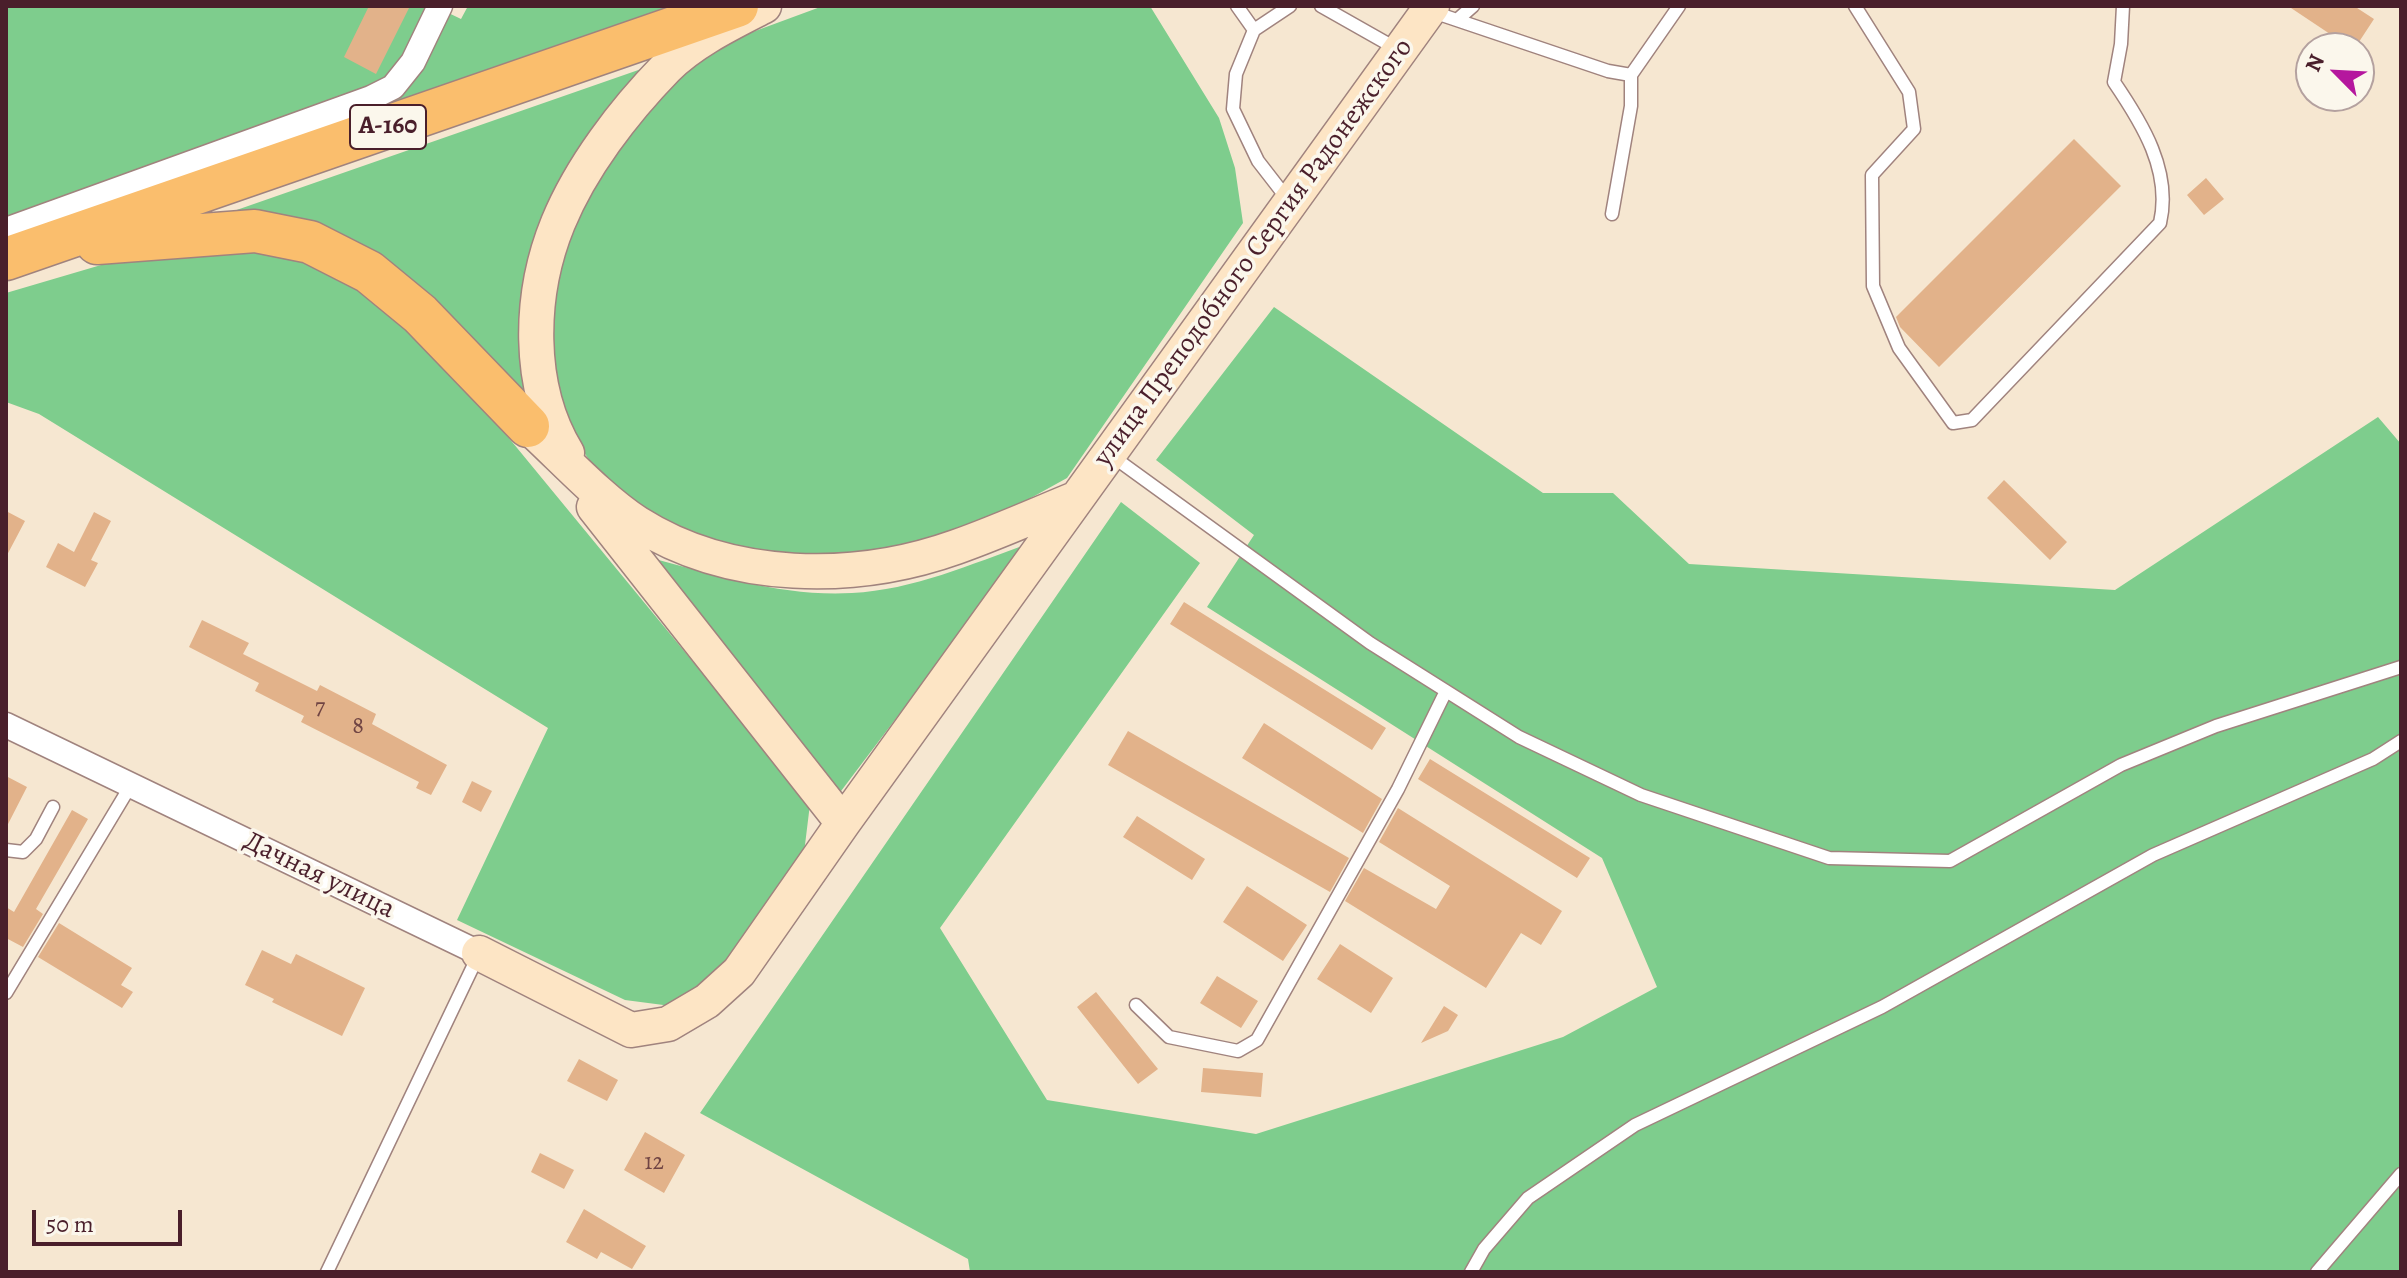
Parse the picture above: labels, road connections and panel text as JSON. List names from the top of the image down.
{
  "streets": {
    "highway": ["А-160"],
    "main road": ["улица Преподобного Сергия Радонежского", "Дачная улица"]
  },
  "crossings": [
    ["улица Преподобного Сергия Радонежского", "Дачная улица"]
  ],
  "house_numbers": ["7", "8", "12"],
  "scale_bar": "50 m",
  "north": "top left"
}
